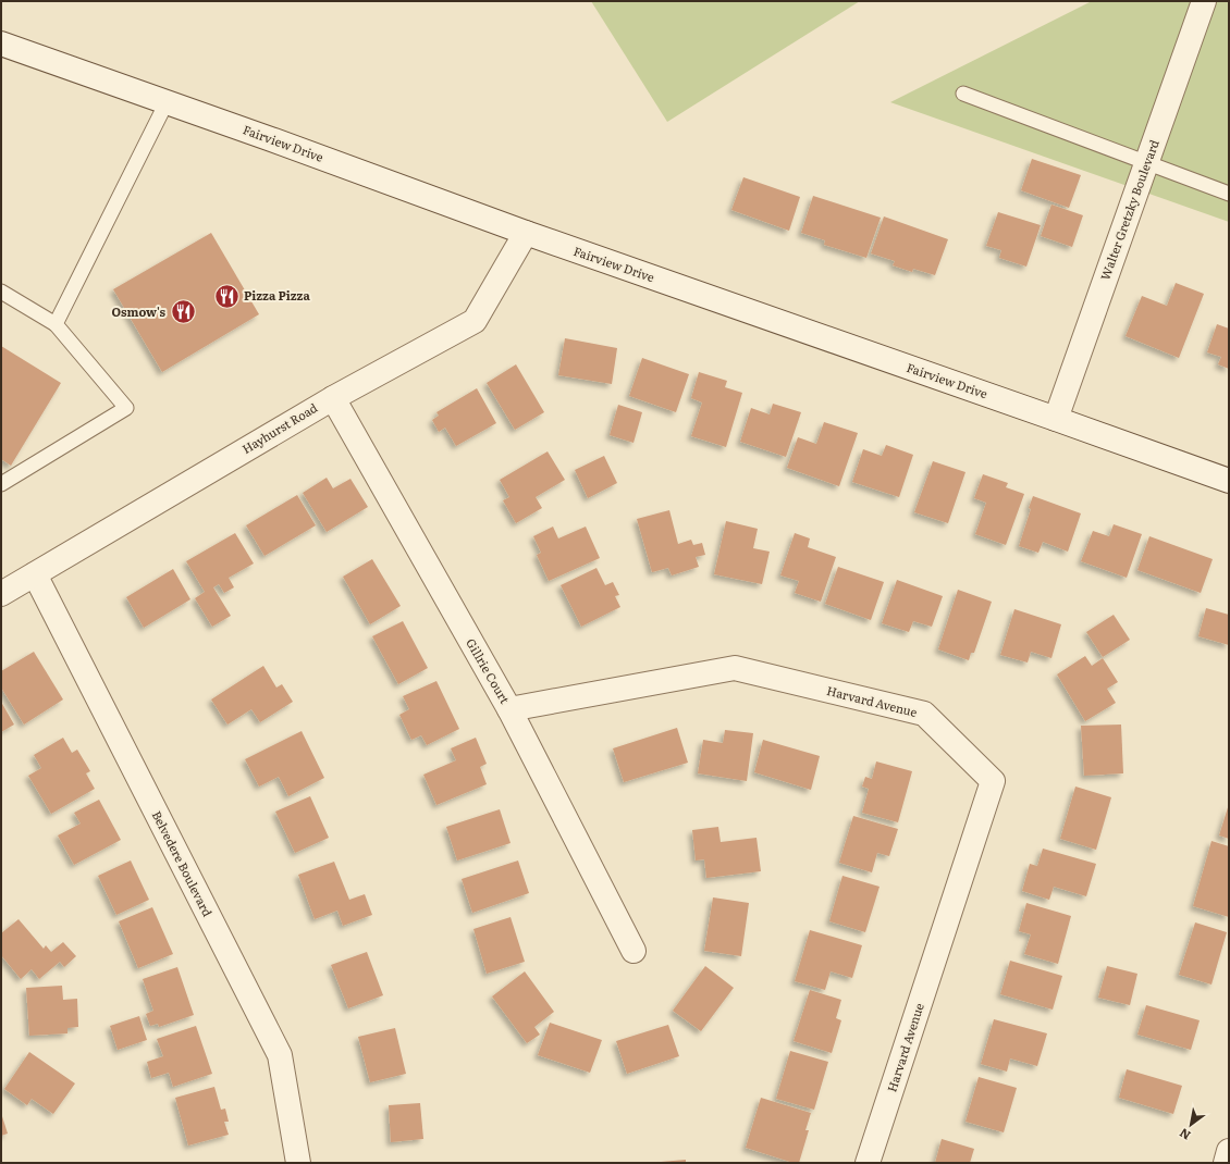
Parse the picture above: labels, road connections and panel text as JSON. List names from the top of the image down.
{
  "streets": {
    "street": [
      "Fairview Drive",
      "Walter Gretzky Boulevard",
      "Hayhurst Road",
      "Gillrie Court",
      "Harvard Avenue",
      "Belvedere Boulevard"
    ]
  },
  "crossings": [
    ["Fairview Drive", "Walter Gretzky Boulevard"],
    ["Fairview Drive", "Hayhurst Road"],
    ["Hayhurst Road", "Gillrie Court"],
    ["Hayhurst Road", "Belvedere Boulevard"],
    ["Gillrie Court", "Harvard Avenue"]
  ],
  "places": {
    "restaurant": ["Pizza Pizza", "Osmow's"]
  },
  "north": "bottom left"
}
